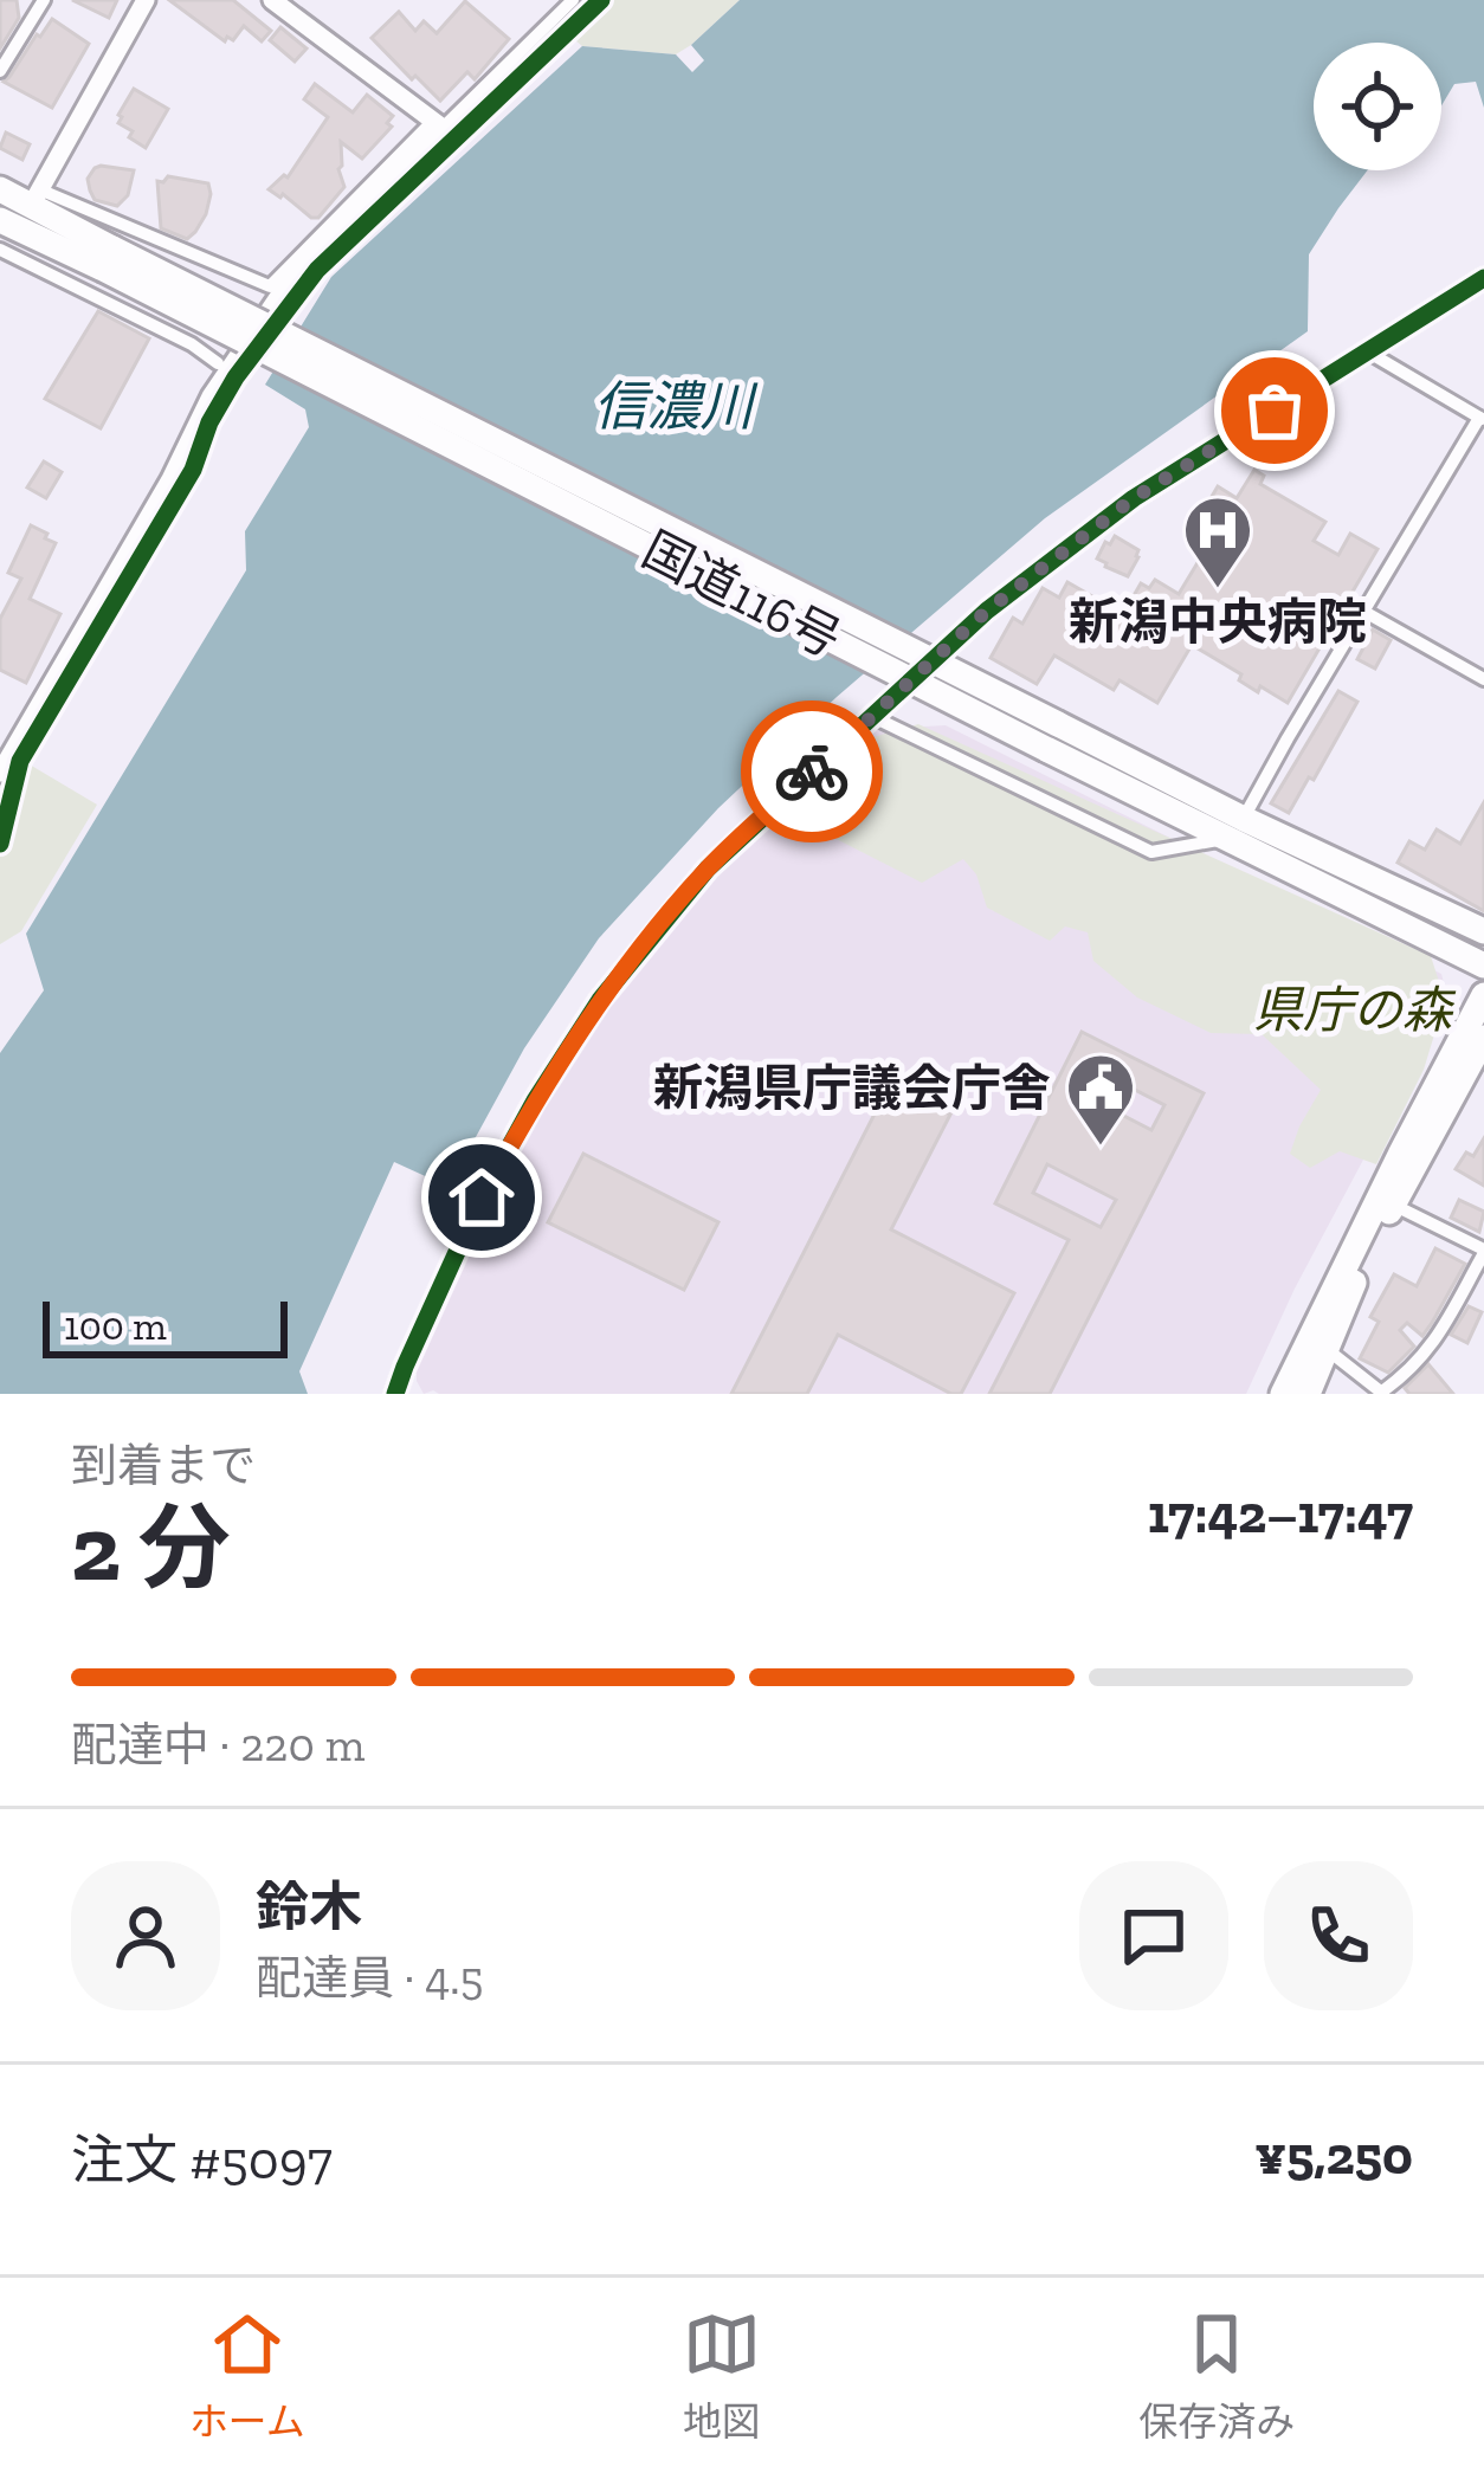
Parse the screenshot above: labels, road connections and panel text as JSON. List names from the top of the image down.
{
  "streets": {
    "highway": ["国道116号"]
  },
  "water": ["信濃川"],
  "parks": ["県庁の森"],
  "places": {
    "hospital": ["新潟中央病院"],
    "public building": ["新潟県庁議会庁舎"]
  },
  "scale_bar": "100 m",
  "page": {
    "scale": "100 m",
    "heading": ["2 分", "到着まで", "17:42–17:47"],
    "panel": [
      "鈴木",
      "配達員 · 4.5",
      "注文 #5097",
      "¥5,250"
    ],
    "bar": "配達中 · 220 m",
    "tabs": ["ホーム", "地図", "保存済み"]
  }
}
